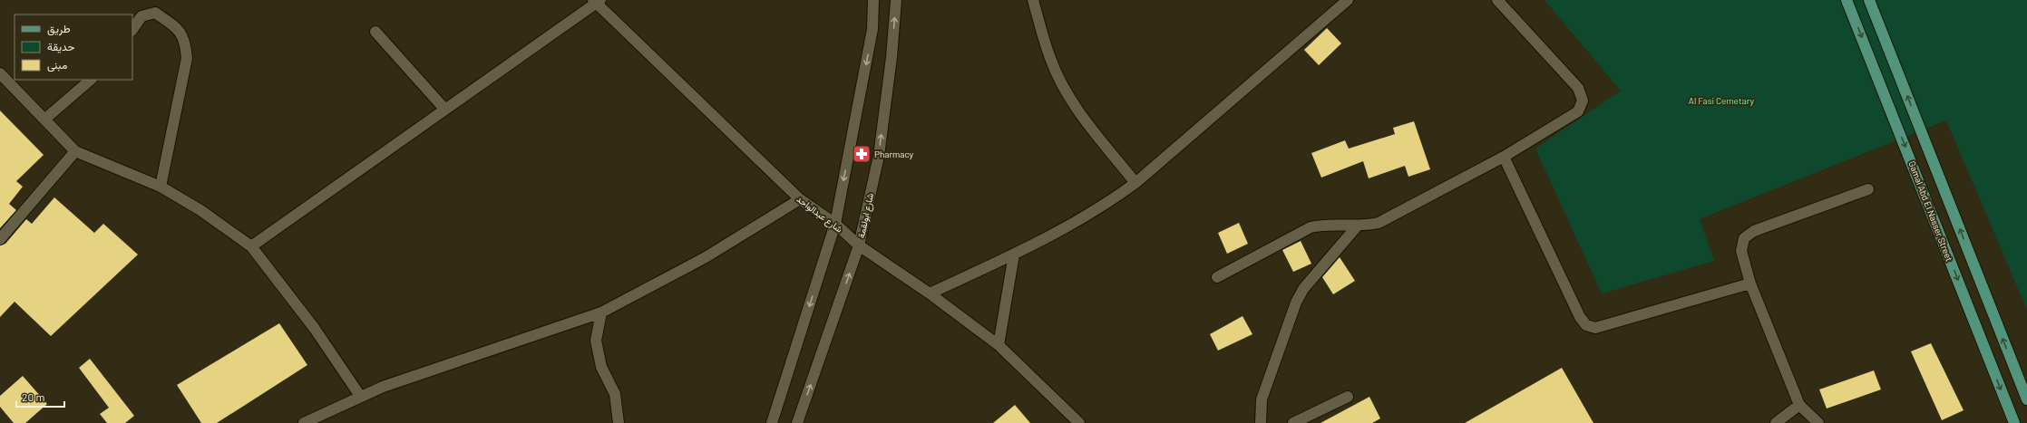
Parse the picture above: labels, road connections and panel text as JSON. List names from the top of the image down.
{
  "streets": {
    "main road": ["Gamal Abd El Nasser Street"],
    "street": ["شارع عبدالواحد", "شارع ابولقمة"]
  },
  "crossings": [
    ["شارع عبدالواحد", "شارع ابولقمة"]
  ],
  "parks": ["Al Fasi Cemetary"],
  "places": {
    "pharmacy": ["Pharmacy"]
  },
  "legend": ["طريق", "حديقة", "مبنى"],
  "scale_bar": "20 m"
}
